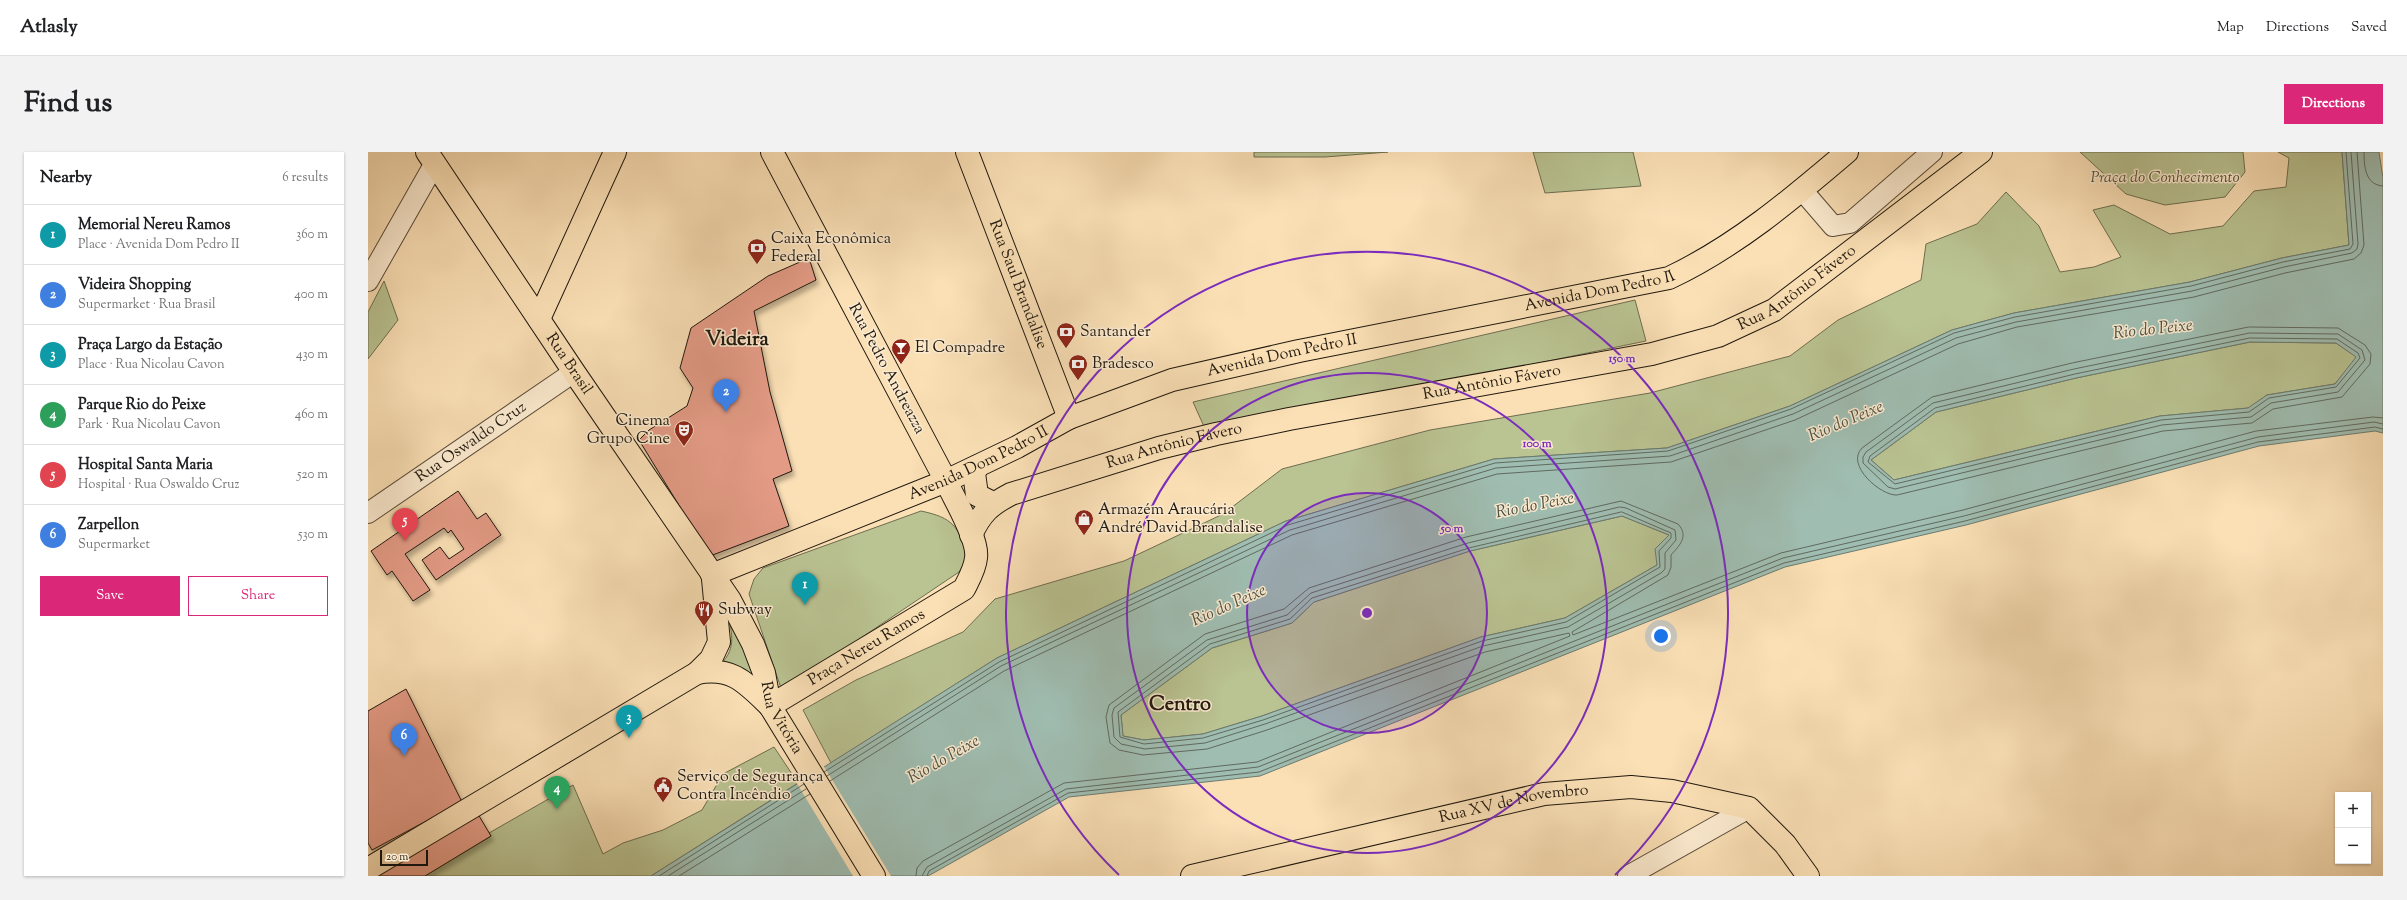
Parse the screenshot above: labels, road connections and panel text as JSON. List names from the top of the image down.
{
  "streets": {
    "main road": [
      "Rua Saul Brandalise",
      "Rua Antônio Fávero",
      "Avenida Dom Pedro II",
      "Rua Brasil",
      "Rua Pedro Andreazza",
      "Praça Nereu Ramos",
      "Rua Vitória",
      "Rua XV de Novembro"
    ],
    "street": ["Rua Oswaldo Cruz"]
  },
  "crossings": [
    ["Rua Saul Brandalise", "Avenida Dom Pedro II"],
    ["Rua Antônio Fávero", "Rua Pedro Andreazza"],
    ["Avenida Dom Pedro II", "Rua Brasil"],
    ["Avenida Dom Pedro II", "Rua Pedro Andreazza"],
    ["Avenida Dom Pedro II", "Rua Vitória"],
    ["Rua Brasil", "Rua Oswaldo Cruz"],
    ["Rua Brasil", "Rua Vitória"],
    ["Rua Pedro Andreazza", "Praça Nereu Ramos"],
    ["Praça Nereu Ramos", "Rua Vitória"]
  ],
  "districts": ["Videira", "Centro"],
  "water": ["Rio do Peixe"],
  "parks": ["Praça do Conhecimento"],
  "places": {
    "bank": ["Caixa Econômica Federal", "Santander", "Bradesco"],
    "bar": ["El Compadre"],
    "theatre": ["Cinema Grupo Cine"],
    "shop": ["Armazém Araucária André David Brandalise"],
    "restaurant": ["Subway"],
    "public building": ["Serviço de Segurança Contra Incêndio"]
  },
  "scale_bar": "20 m",
  "page": {
    "header": "Atlasly",
    "nav": ["Map", "Directions", "Saved"],
    "title": "Find us",
    "buttons": [
      "Directions",
      ["Save", "Share"]
    ],
    "heading": ["Nearby", "6 results"],
    "list": [
      {
        "mark": "1",
        "name": "Memorial Nereu Ramos",
        "note": "Place · Avenida Dom Pedro II",
        "value": "360 m"
      },
      {
        "mark": "2",
        "name": "Videira Shopping",
        "note": "Supermarket · Rua Brasil",
        "value": "400 m"
      },
      {
        "mark": "3",
        "name": "Praça Largo da Estação",
        "note": "Place · Rua Nicolau Cavon",
        "value": "430 m"
      },
      {
        "mark": "4",
        "name": "Parque Rio do Peixe",
        "note": "Park · Rua Nicolau Cavon",
        "value": "460 m"
      },
      {
        "mark": "5",
        "name": "Hospital Santa Maria",
        "note": "Hospital · Rua Oswaldo Cruz",
        "value": "520 m"
      },
      {
        "mark": "6",
        "name": "Zarpellon",
        "note": "Supermarket",
        "value": "530 m"
      }
    ],
    "pins": [
      "2",
      "5",
      "1",
      "3",
      "6",
      "4"
    ],
    "map_buttons": ["+", "−"],
    "scale": "20 m"
  },
  "rings": ["150 m", "100 m", "50 m"]
}
